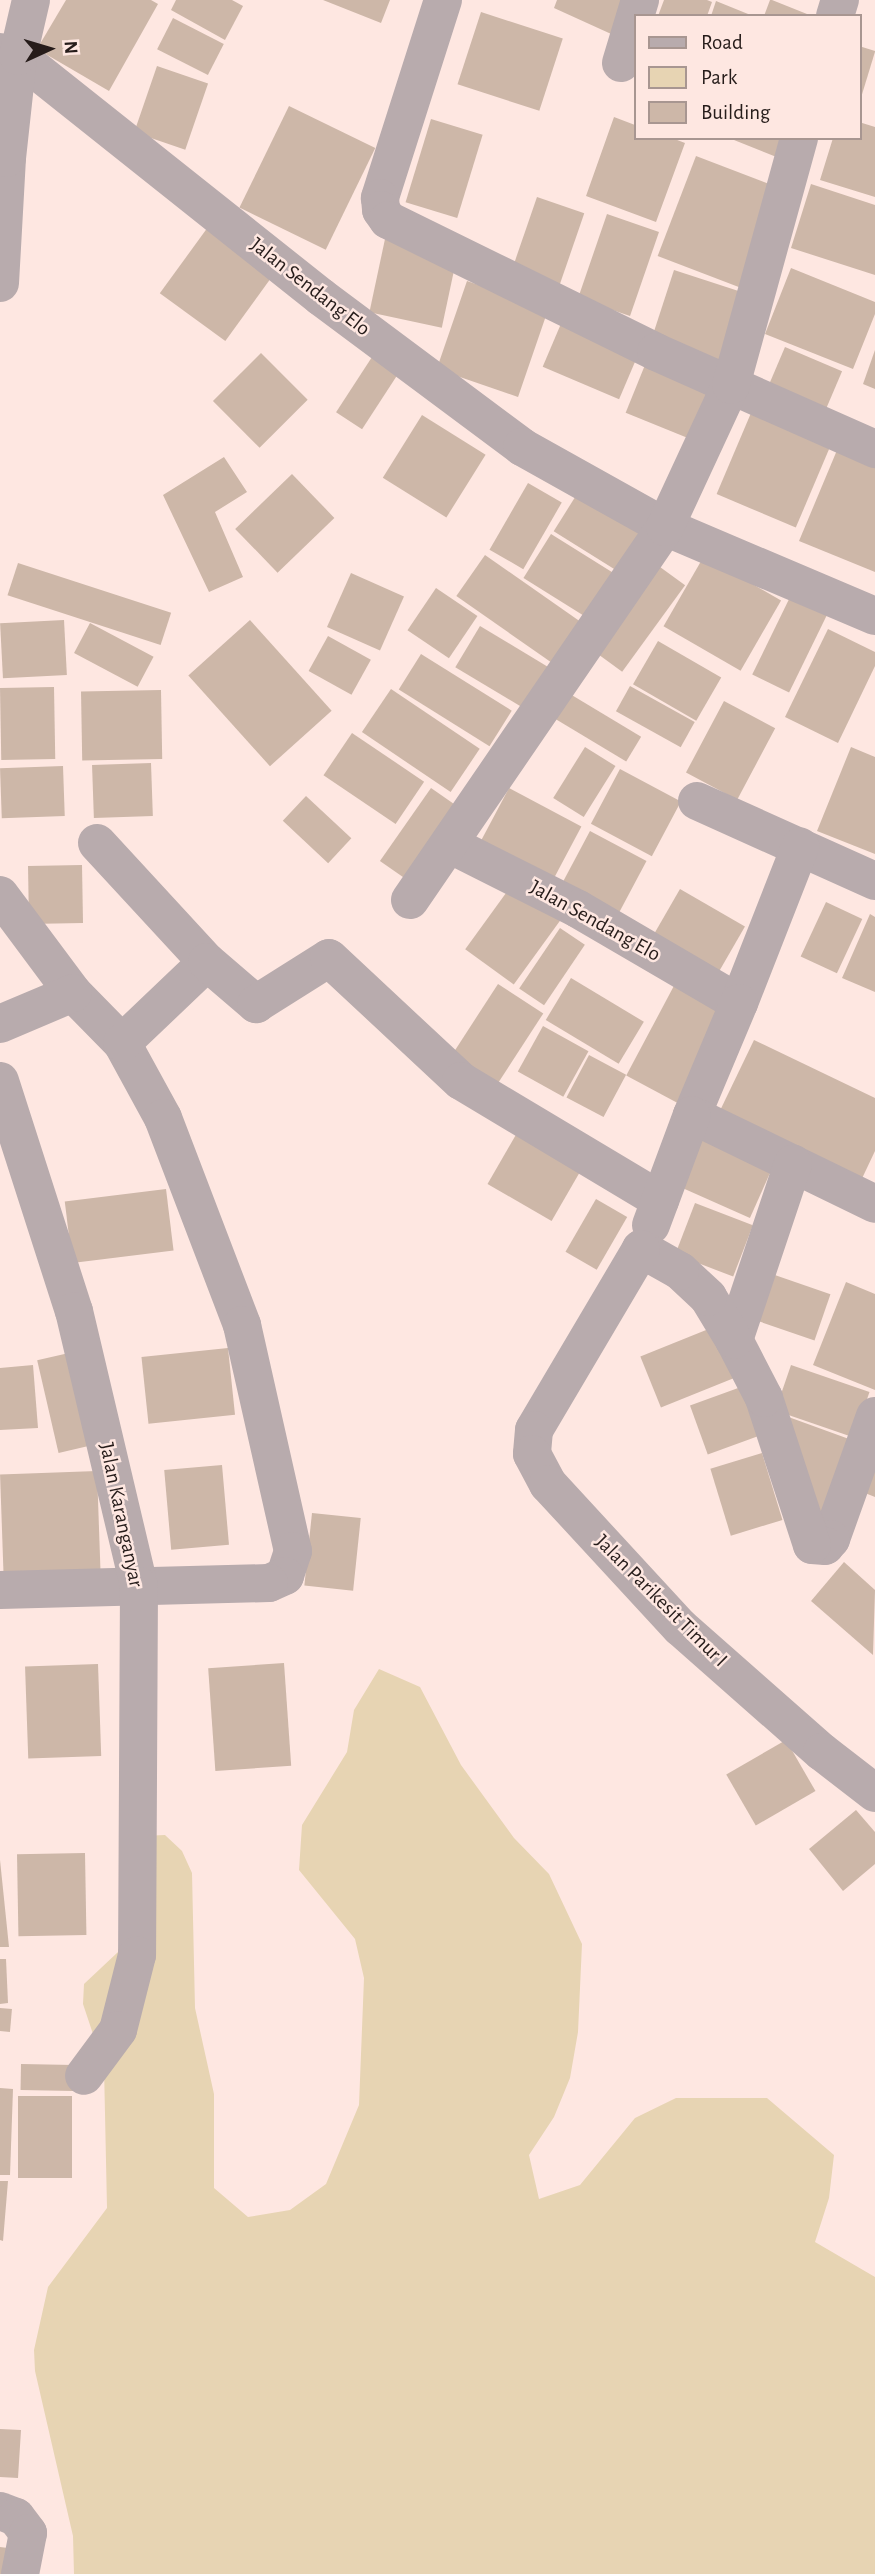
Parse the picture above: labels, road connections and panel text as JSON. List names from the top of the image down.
{
  "streets": {
    "street": ["Jalan Sendang Elo", "Jalan Karanganyar", "Jalan Parikesit Timur I"]
  },
  "legend": ["Road", "Park", "Building"],
  "north": "right"
}
